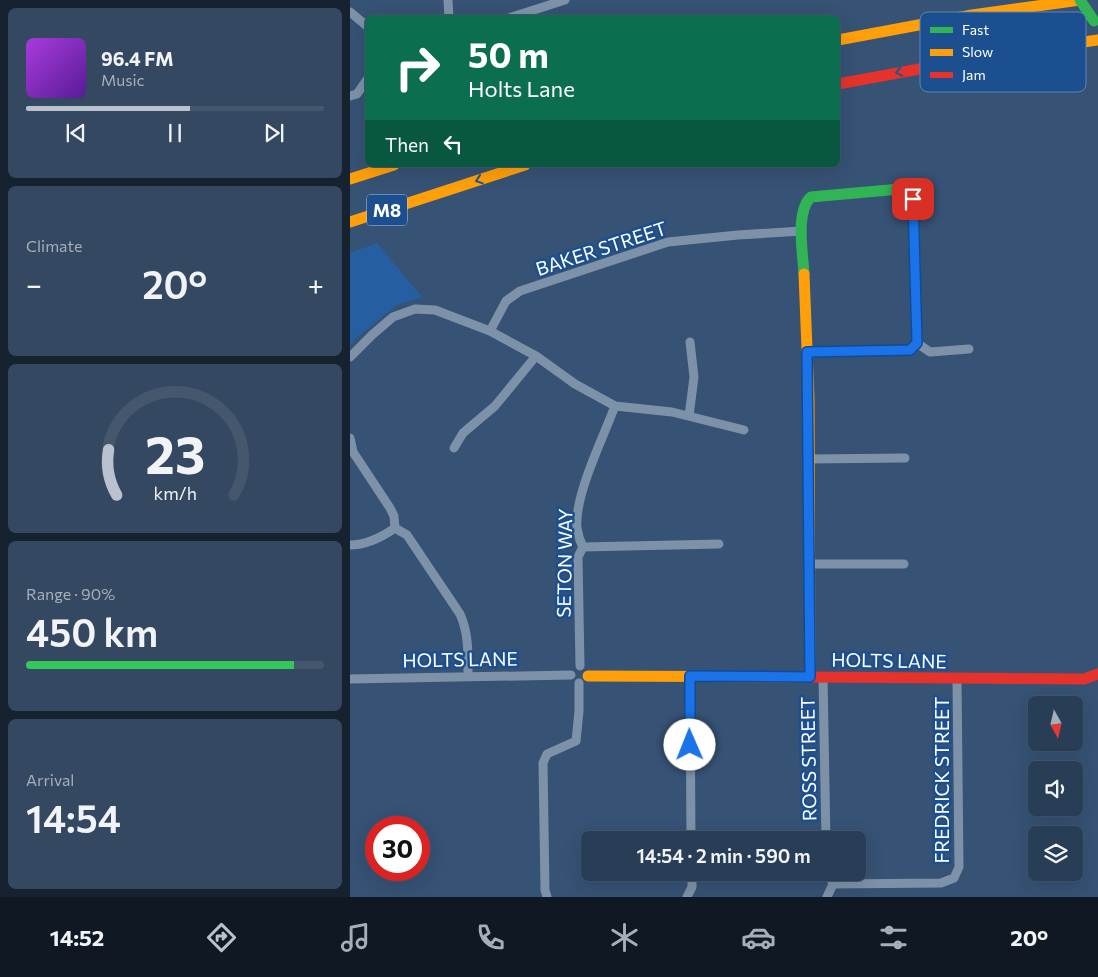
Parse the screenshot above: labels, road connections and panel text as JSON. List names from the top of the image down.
{
  "streets": {
    "main road": ["M8", "HOLTS LANE"],
    "street": [
      "BAKER STREET",
      "SETON WAY",
      "ROSS STREET",
      "FREDRICK STREET"
    ]
  },
  "crossings": [
    ["SETON WAY", "HOLTS LANE"],
    ["HOLTS LANE", "ROSS STREET"],
    ["HOLTS LANE", "FREDRICK STREET"]
  ],
  "legend": ["Fast", "Slow", "Jam"],
  "north": "bottom",
  "page": {
    "turn": ["50 m", "Holts Lane"],
    "song": ["96.4 FM", "Music"],
    "then": "Then",
    "tile": [
      "Climate",
      ["Range · 90%", "450 km"],
      ["Arrival", "14:54"]
    ],
    "heat": ["−", "20°", "+"],
    "limit": "30",
    "trip": "14:54 · 2 min · 590 m",
    "tabs": ["14:52", "20°"],
    "gauge": ["23", "km/h"]
  }
}
